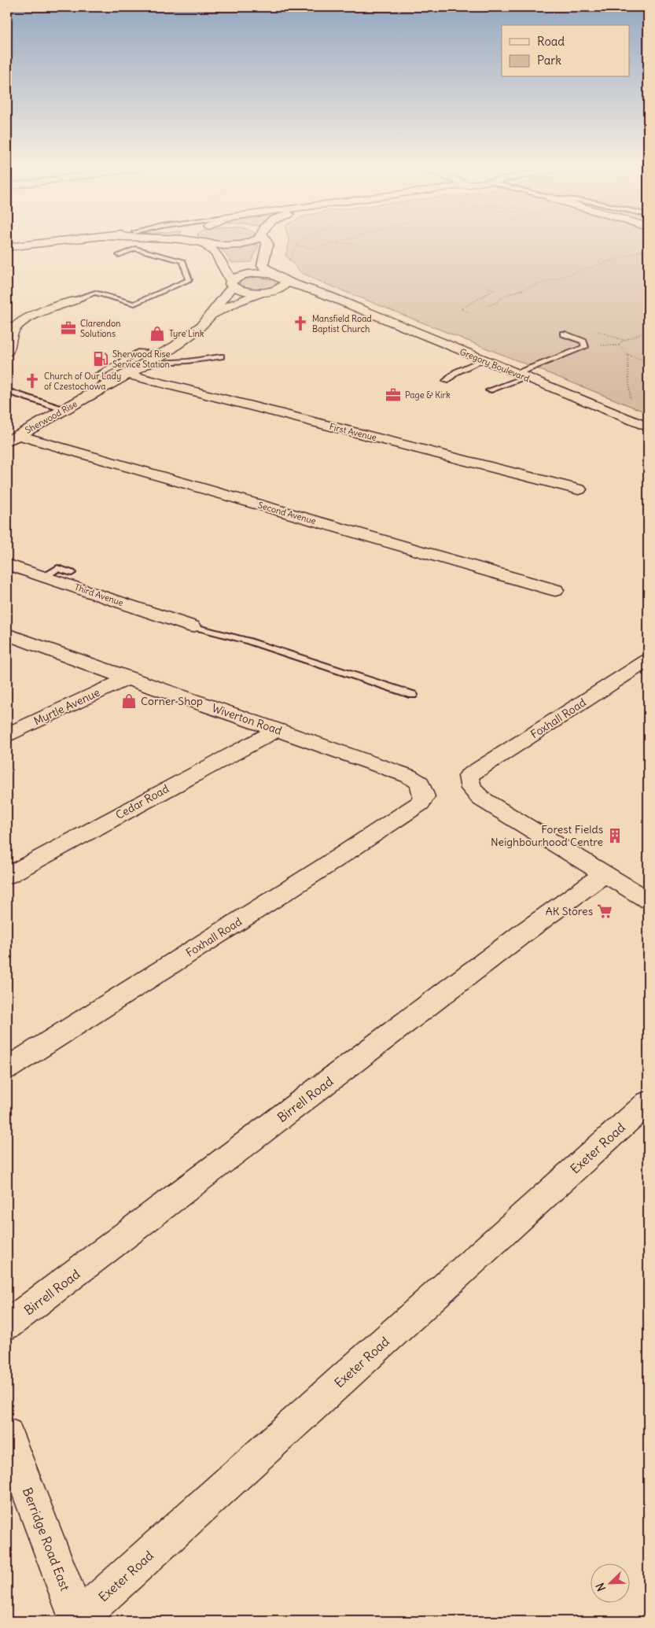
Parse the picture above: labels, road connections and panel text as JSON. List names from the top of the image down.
{
  "streets": {
    "main road": [
      "Gregory Boulevard",
      "Sherwood Rise",
      "First Avenue",
      "Second Avenue",
      "Third Avenue",
      "Myrtle Avenue",
      "Foxhall Road",
      "Wiverton Road",
      "Cedar Road",
      "Birrell Road",
      "Exeter Road",
      "Berridge Road East"
    ]
  },
  "crossings": [
    ["Gregory Boulevard", "Sherwood Rise"],
    ["Sherwood Rise", "First Avenue"],
    ["Sherwood Rise", "Second Avenue"],
    ["Myrtle Avenue", "Wiverton Road"],
    ["Foxhall Road", "Wiverton Road"],
    ["Foxhall Road", "Birrell Road"],
    ["Wiverton Road", "Cedar Road"],
    ["Exeter Road", "Berridge Road East"]
  ],
  "places": {
    "church": ["Mansfield Road Baptist Church", "Church of Our Lady of Czestochowa"],
    "office": ["Clarendon Solutions", "Page & Kirk"],
    "shop": ["Tyre Link", "Corner Shop"],
    "fuel station": ["Sherwood Rise Service Station"],
    "building": ["Forest Fields Neighbourhood Centre"],
    "supermarket": ["AK Stores"]
  },
  "legend": ["Road", "Park"],
  "north": "bottom left"
}
